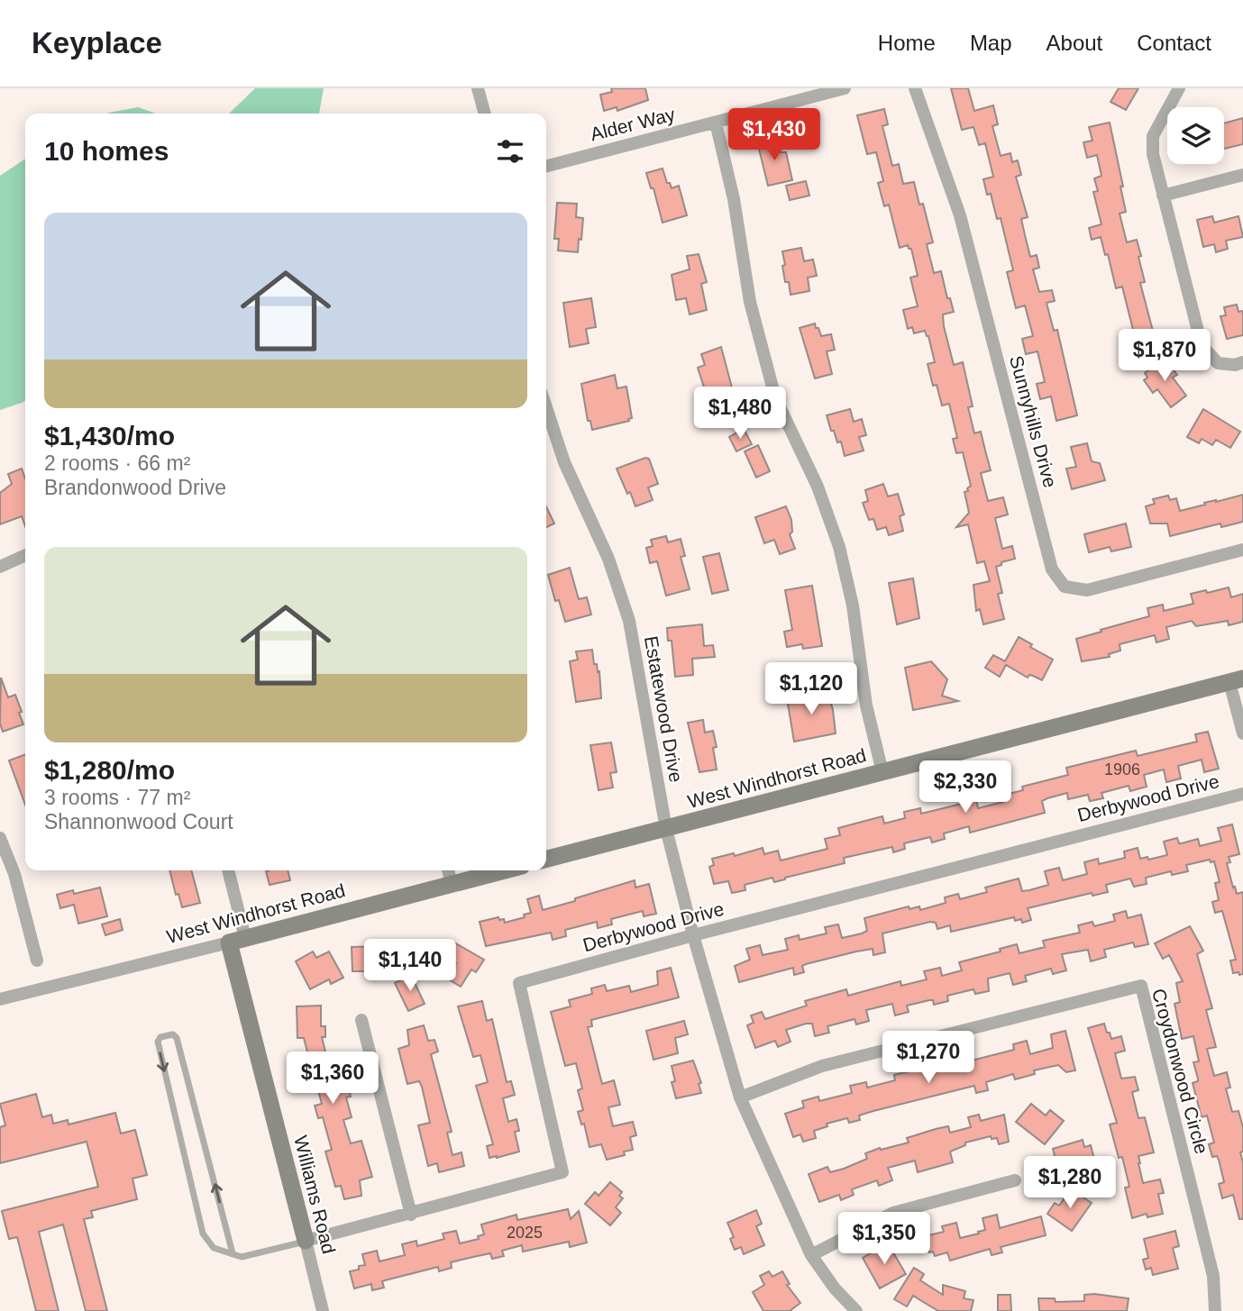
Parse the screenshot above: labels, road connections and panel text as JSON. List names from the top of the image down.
{
  "streets": {
    "street": [
      "Alder Way",
      "Sunnyhills Drive",
      "Estatewood Drive",
      "West Windhorst Road",
      "Derbywood Drive",
      "Croydonwood Circle",
      "Williams Road"
    ]
  },
  "crossings": [
    ["Estatewood Drive", "West Windhorst Road"],
    ["Estatewood Drive", "Derbywood Drive"],
    ["Estatewood Drive", "Croydonwood Circle"],
    ["West Windhorst Road", "Williams Road"],
    ["Derbywood Drive", "Williams Road"]
  ],
  "house_numbers": ["1906", "2025"],
  "page": {
    "header": "Keyplace",
    "nav": [
      "Home",
      "Map",
      "About",
      "Contact"
    ],
    "price": [
      "$1,430",
      "$1,870",
      "$1,480",
      "$1,120",
      "$2,330",
      "$1,140",
      "$1,270",
      "$1,360",
      "$1,280",
      "$1,350"
    ],
    "heading": "10 homes",
    "list": [
      {
        "name": "$1,430/mo",
        "note": "2 rooms · 66 m² · Brandonwood Drive"
      },
      {
        "name": "$1,280/mo",
        "note": "3 rooms · 77 m² · Shannonwood Court"
      }
    ]
  }
}
